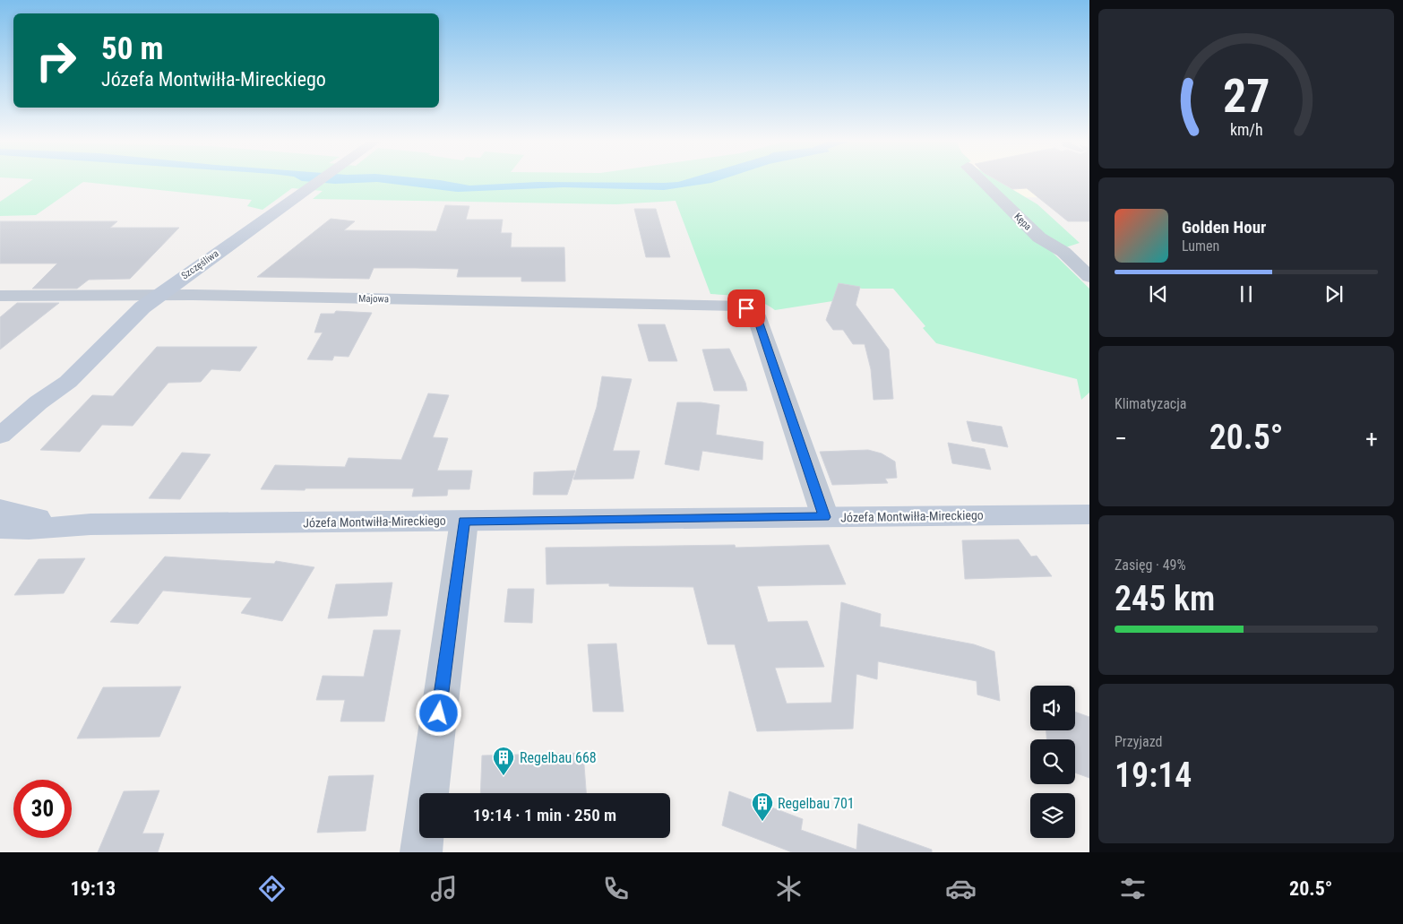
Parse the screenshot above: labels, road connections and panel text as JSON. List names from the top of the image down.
{
  "streets": {
    "main road": ["Szczęśliwa", "Józefa Montwiłła-Mireckiego"],
    "street": ["Kępa", "Majowa"]
  },
  "crossings": [
    ["Szczęśliwa", "Majowa"],
    ["Majowa", "Józefa Montwiłła-Mireckiego"]
  ],
  "places": {
    "building": ["Regelbau 668", "Regelbau 701"]
  },
  "page": {
    "turn": ["50 m", "Józefa Montwiłła-Mireckiego"],
    "song": ["Golden Hour", "Lumen"],
    "tile": [
      "Klimatyzacja",
      ["Zasięg · 49%", "245 km"],
      ["Przyjazd", "19:14"]
    ],
    "heat": ["−", "20.5°", "+"],
    "limit": "30",
    "trip": "19:14 · 1 min · 250 m",
    "tabs": ["19:13", "20.5°"],
    "gauge": ["27", "km/h"]
  }
}
